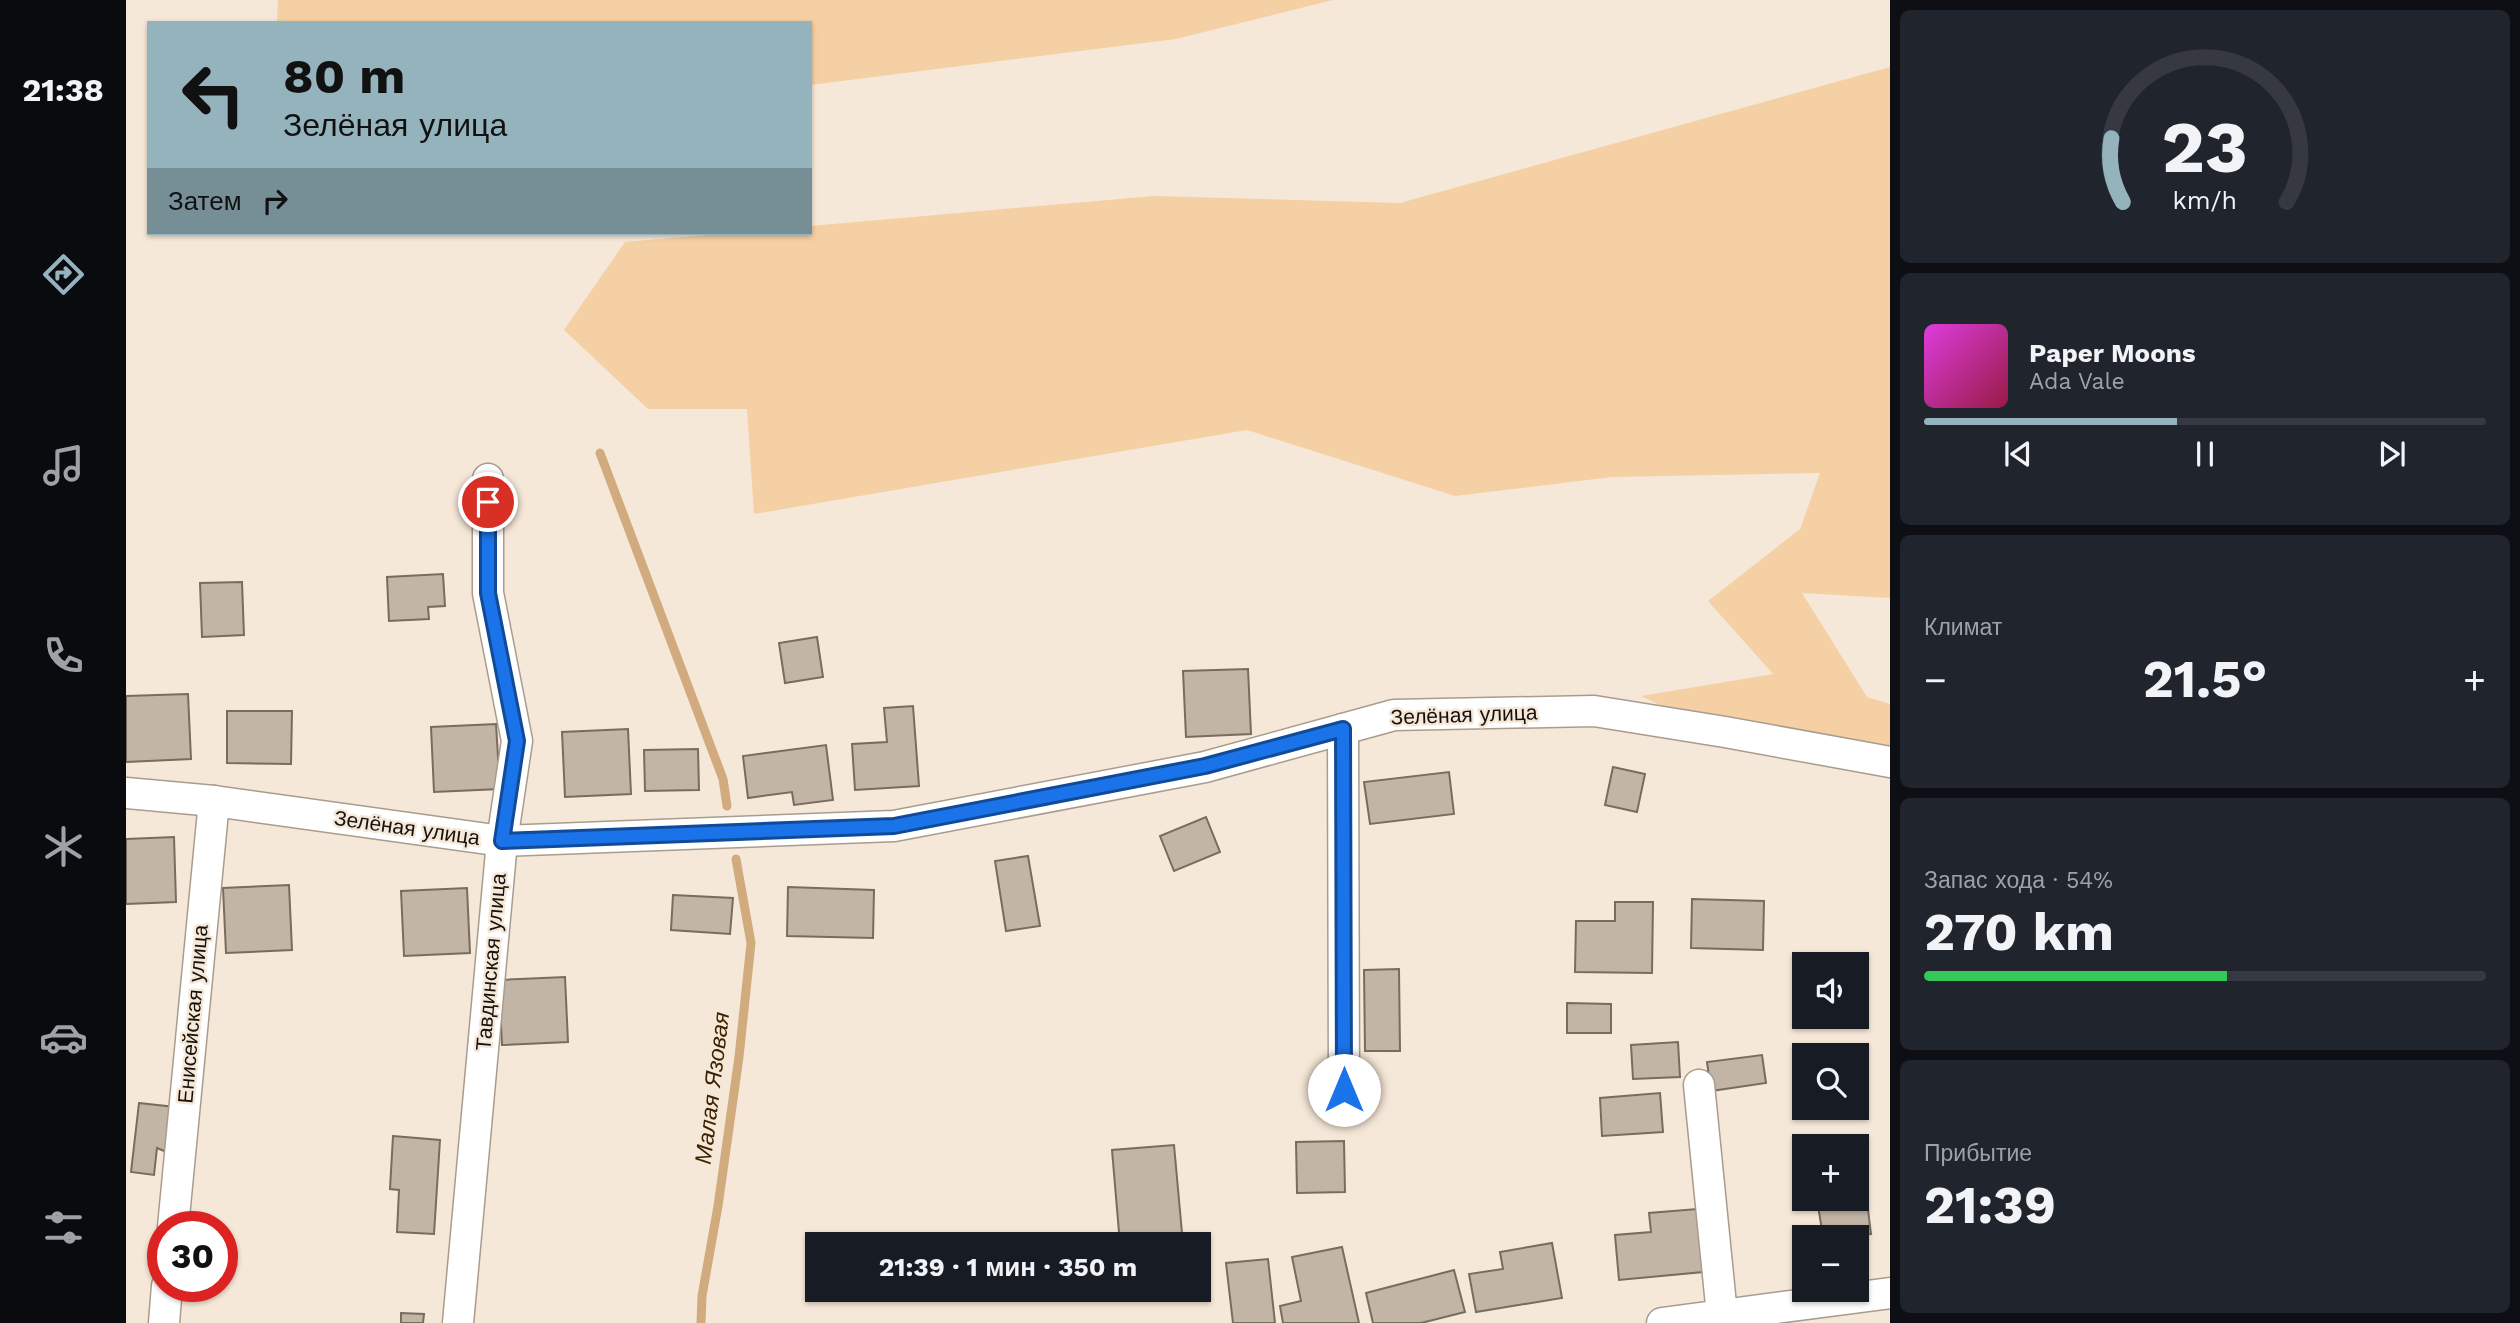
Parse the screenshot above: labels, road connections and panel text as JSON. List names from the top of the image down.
{
  "streets": {
    "street": ["Зелёная улица", "Тавдинская улица", "Енисейская улица"]
  },
  "crossings": [
    ["Зелёная улица", "Тавдинская улица"],
    ["Зелёная улица", "Енисейская улица"]
  ],
  "water": ["Малая Язовая"],
  "page": {
    "tabs": "21:38",
    "turn": ["80 m", "Зелёная улица"],
    "then": "Затем",
    "song": ["Paper Moons", "Ada Vale"],
    "tile": [
      "Климат",
      ["Запас хода · 54%", "270 km"],
      ["Прибытие", "21:39"]
    ],
    "heat": ["−", "21.5°", "+"],
    "map_buttons": ["+", "−"],
    "limit": "30",
    "trip": "21:39 · 1 мин · 350 m",
    "gauge": ["23", "km/h"]
  }
}
